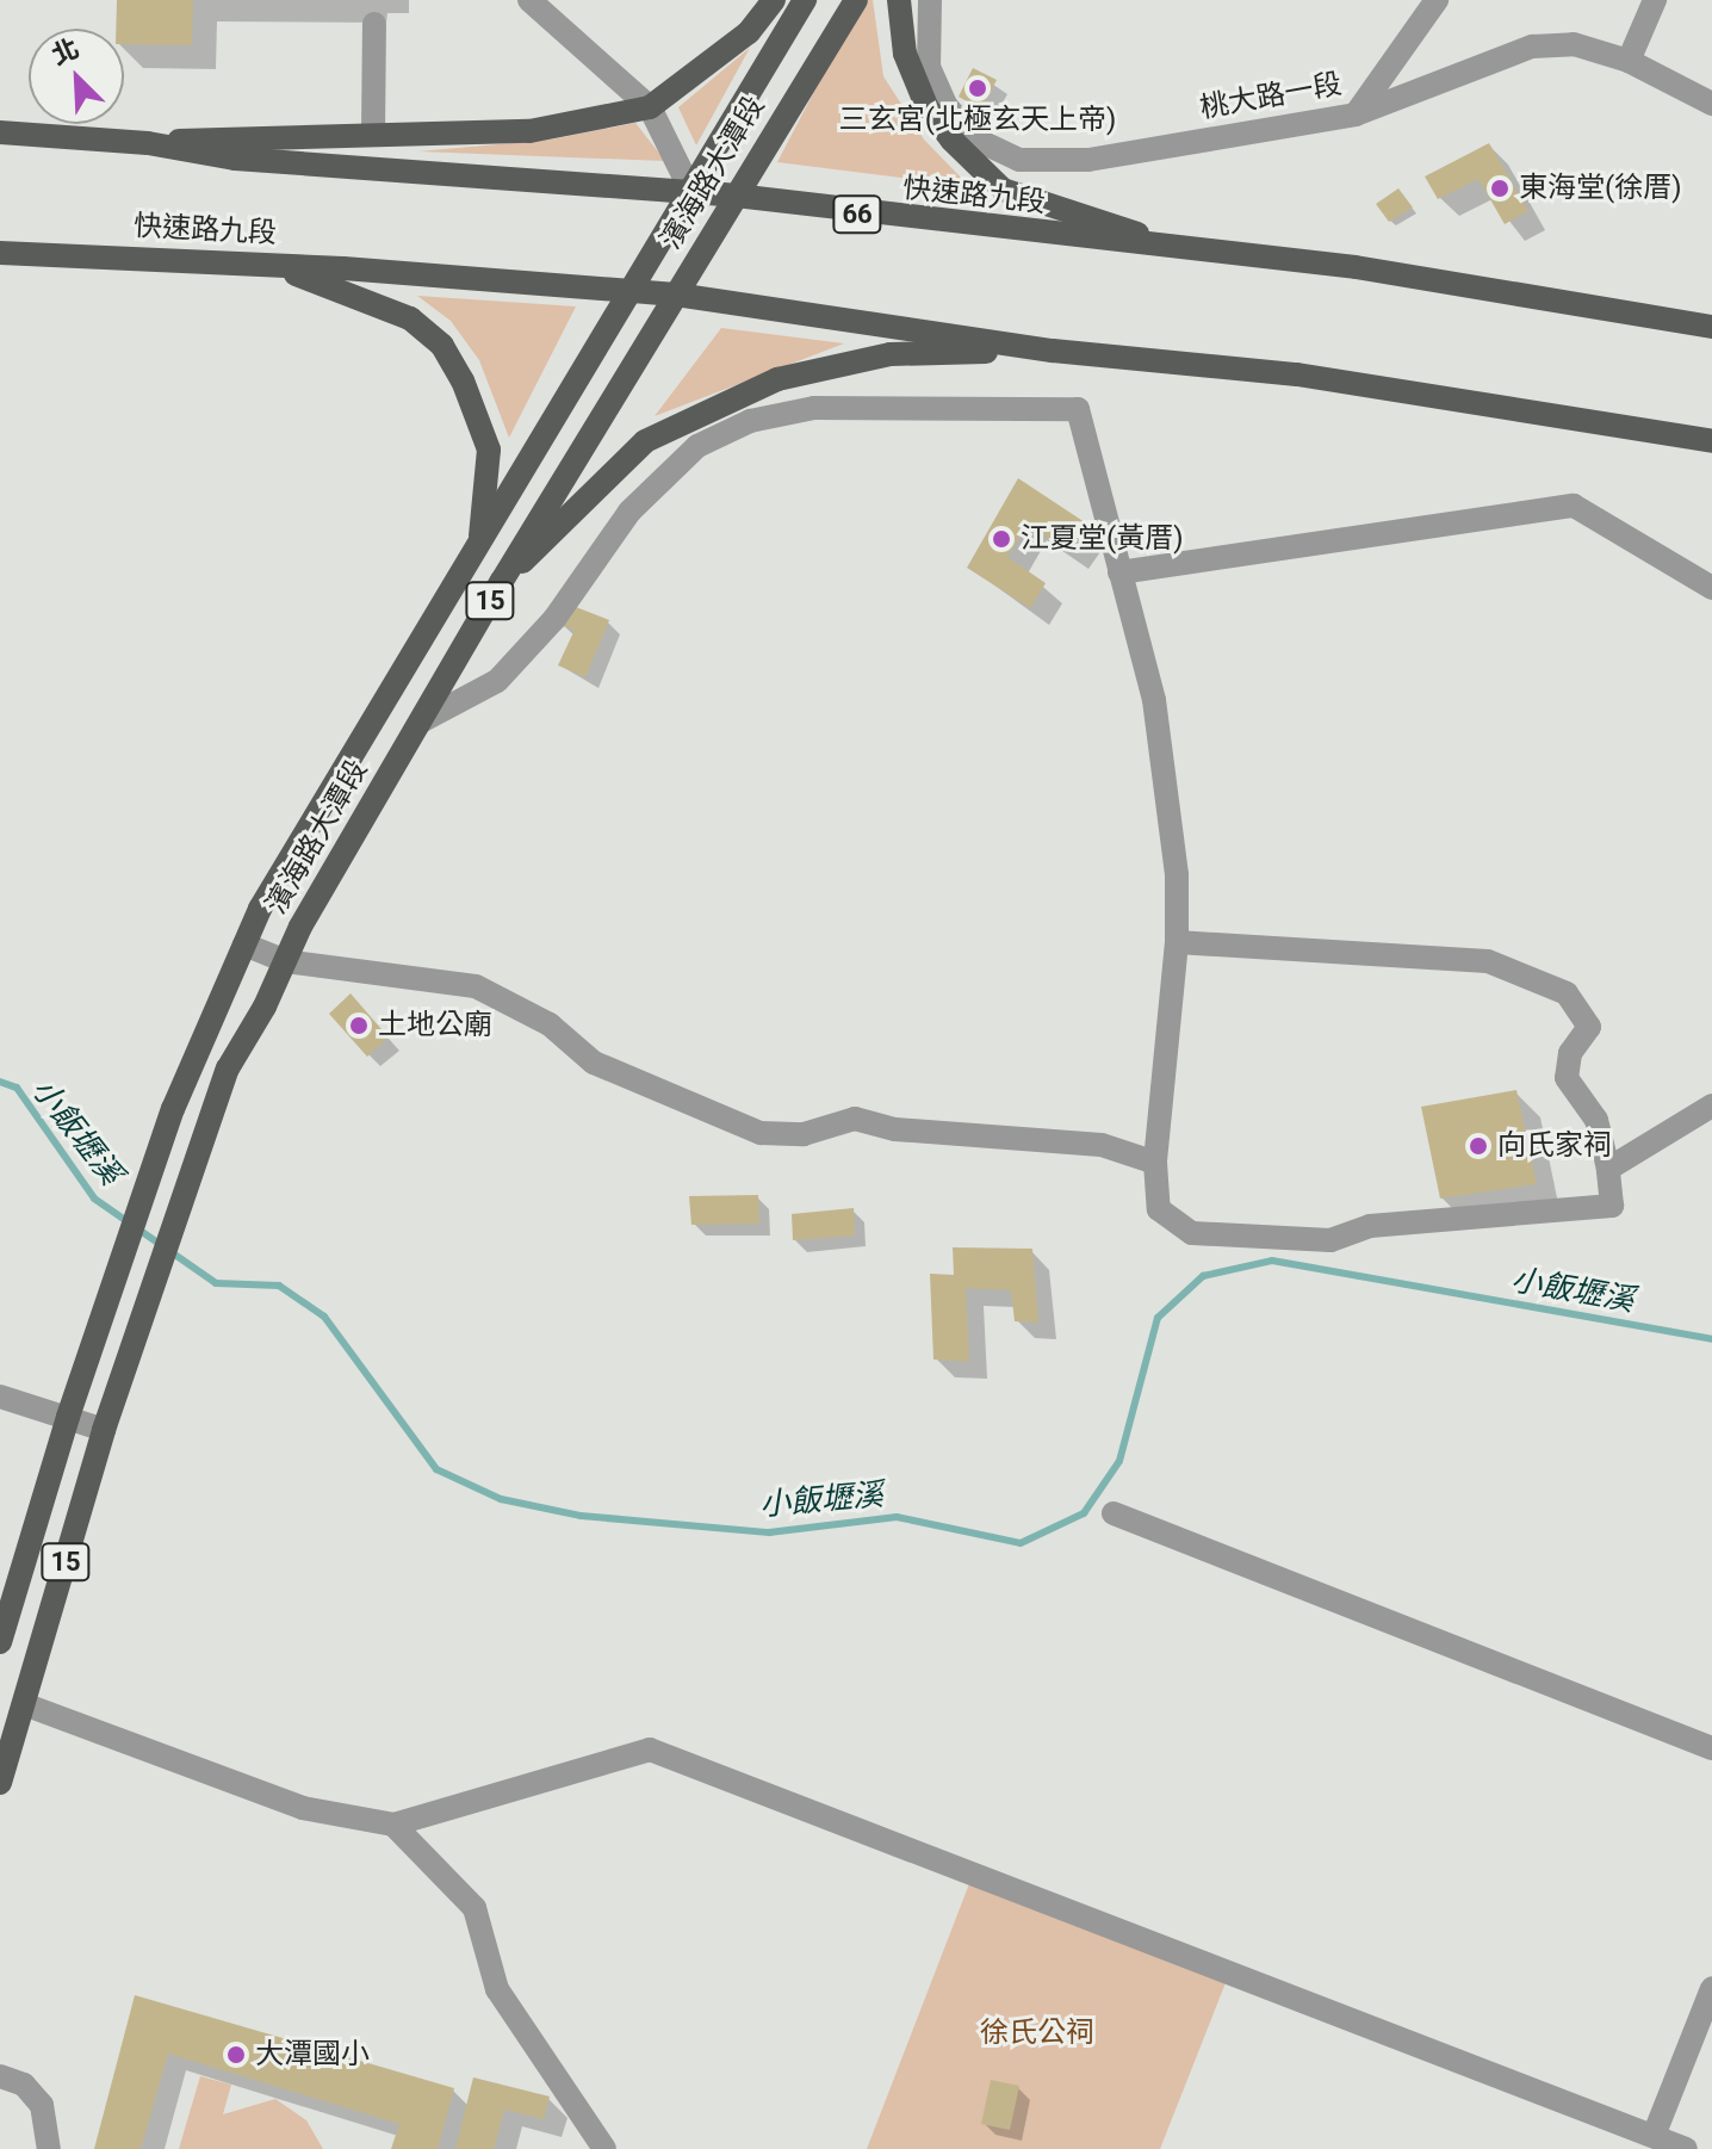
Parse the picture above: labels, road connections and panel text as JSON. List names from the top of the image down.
{
  "streets": {
    "main road": [
      "濱海路大潭段",
      "快速路九段",
      "66",
      "15"
    ],
    "street": ["桃大路一段"]
  },
  "crossings": [
    ["濱海路大潭段", "快速路九段"]
  ],
  "water": ["小飯壢溪"],
  "parks": ["徐氏公祠"],
  "places": [
    "三玄宮(北極玄天上帝)",
    "東海堂(徐厝)",
    "江夏堂(黃厝)",
    "土地公廟",
    "向氏家祠",
    "大潭國小"
  ],
  "north": "top left"
}
